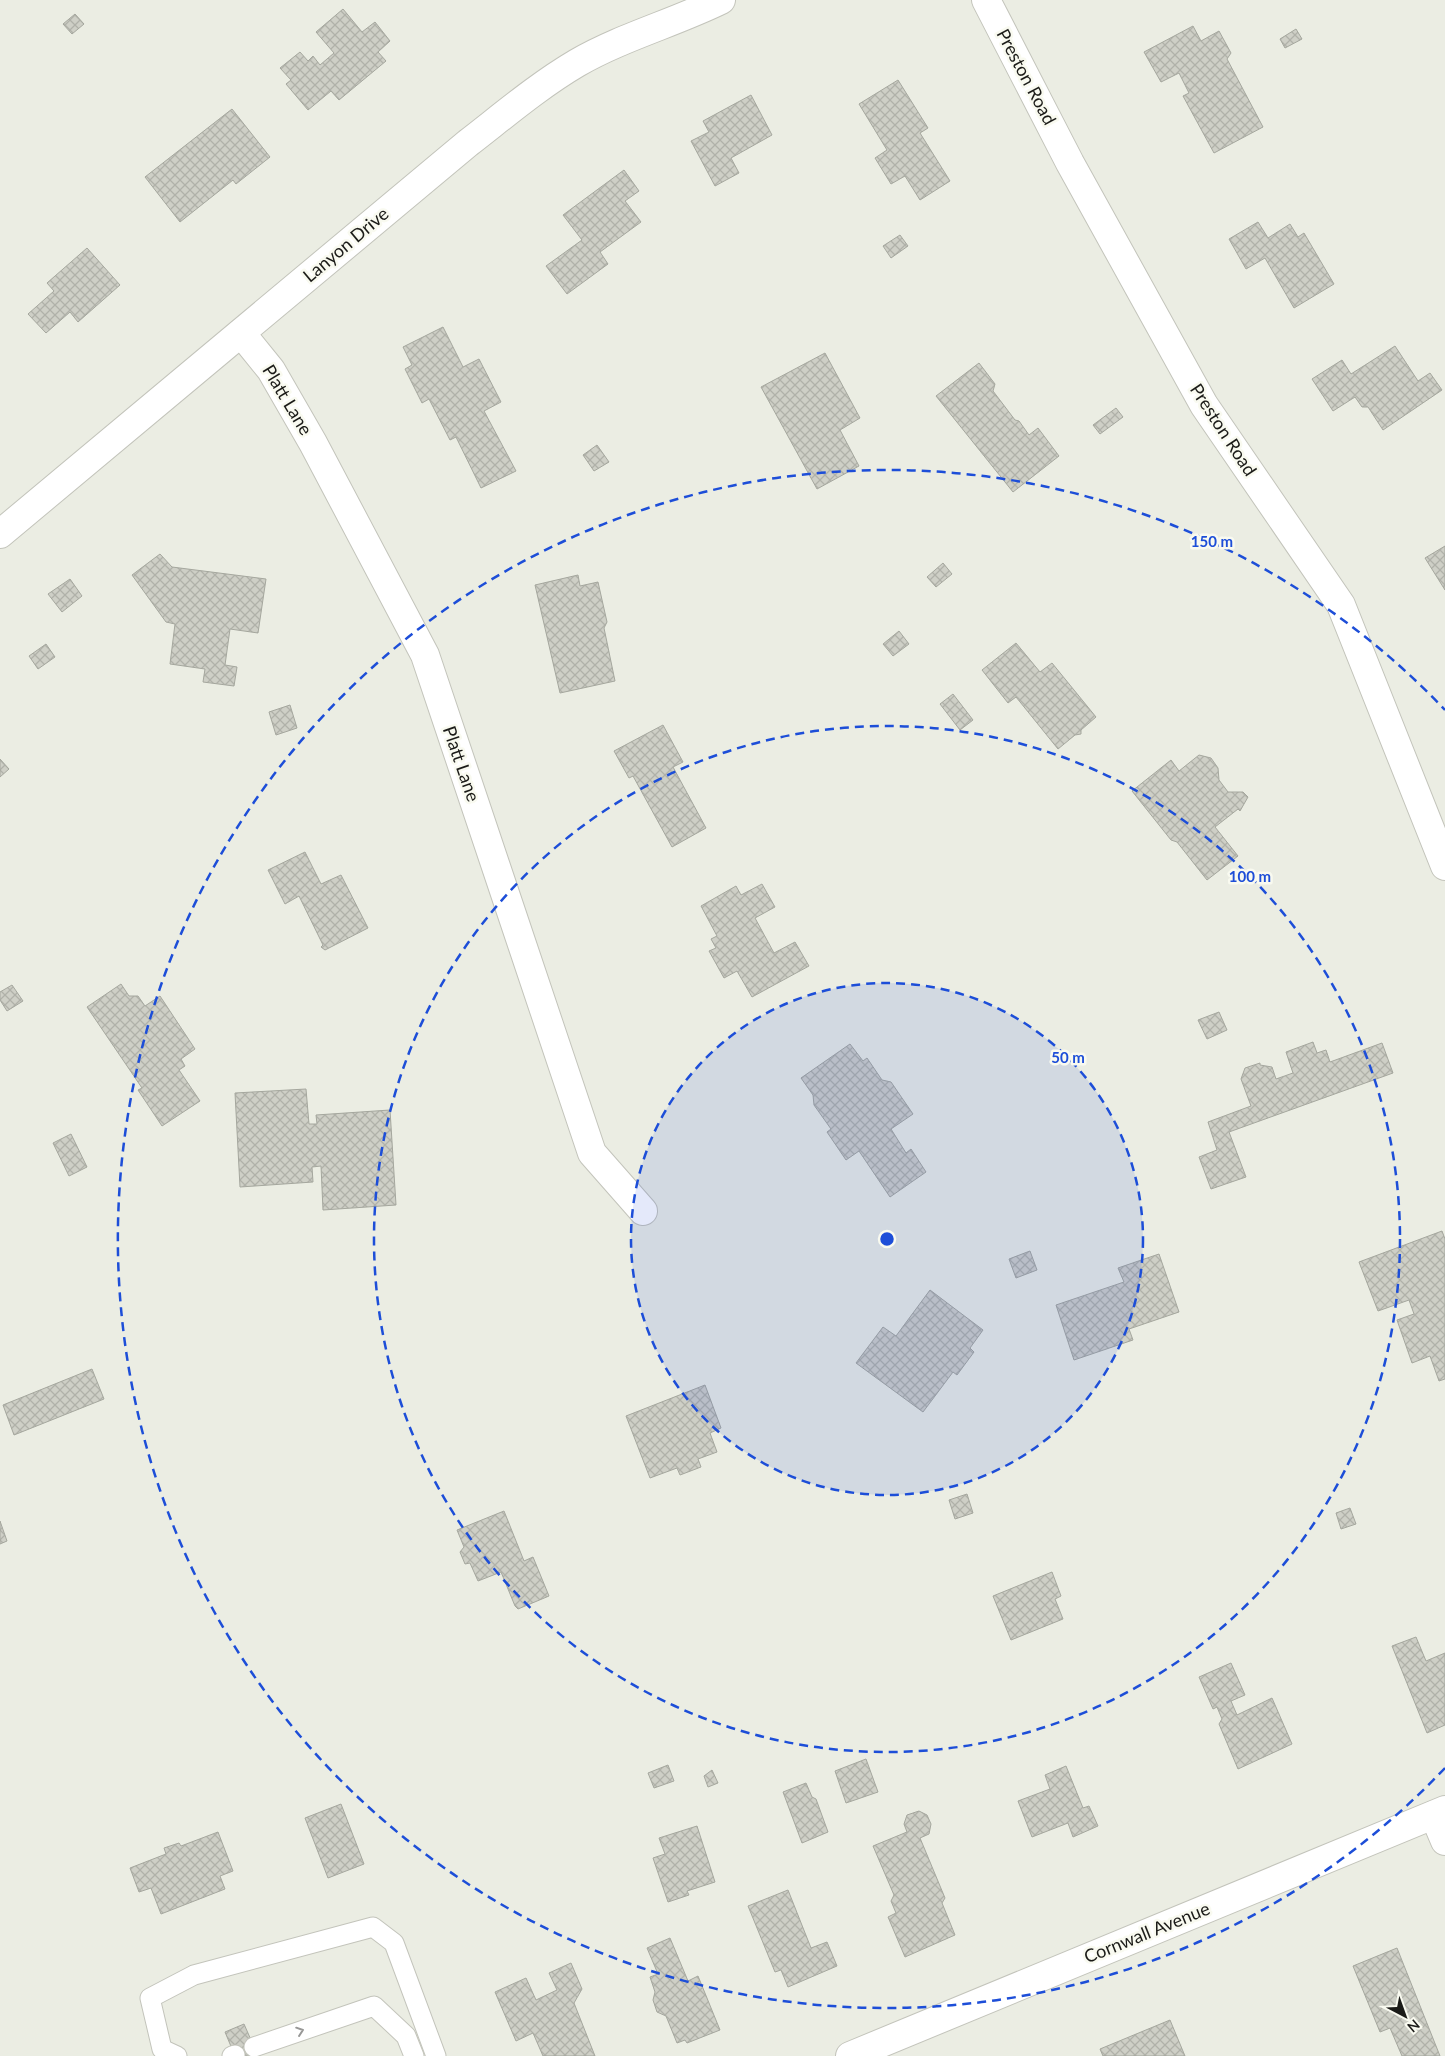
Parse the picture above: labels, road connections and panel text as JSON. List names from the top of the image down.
{
  "streets": {
    "street": [
      "Preston Road",
      "Lanyon Drive",
      "Platt Lane",
      "Cornwall Avenue"
    ]
  },
  "crossings": [
    ["Lanyon Drive", "Platt Lane"]
  ],
  "north": "bottom right",
  "rings": ["150 m", "100 m", "50 m"]
}
